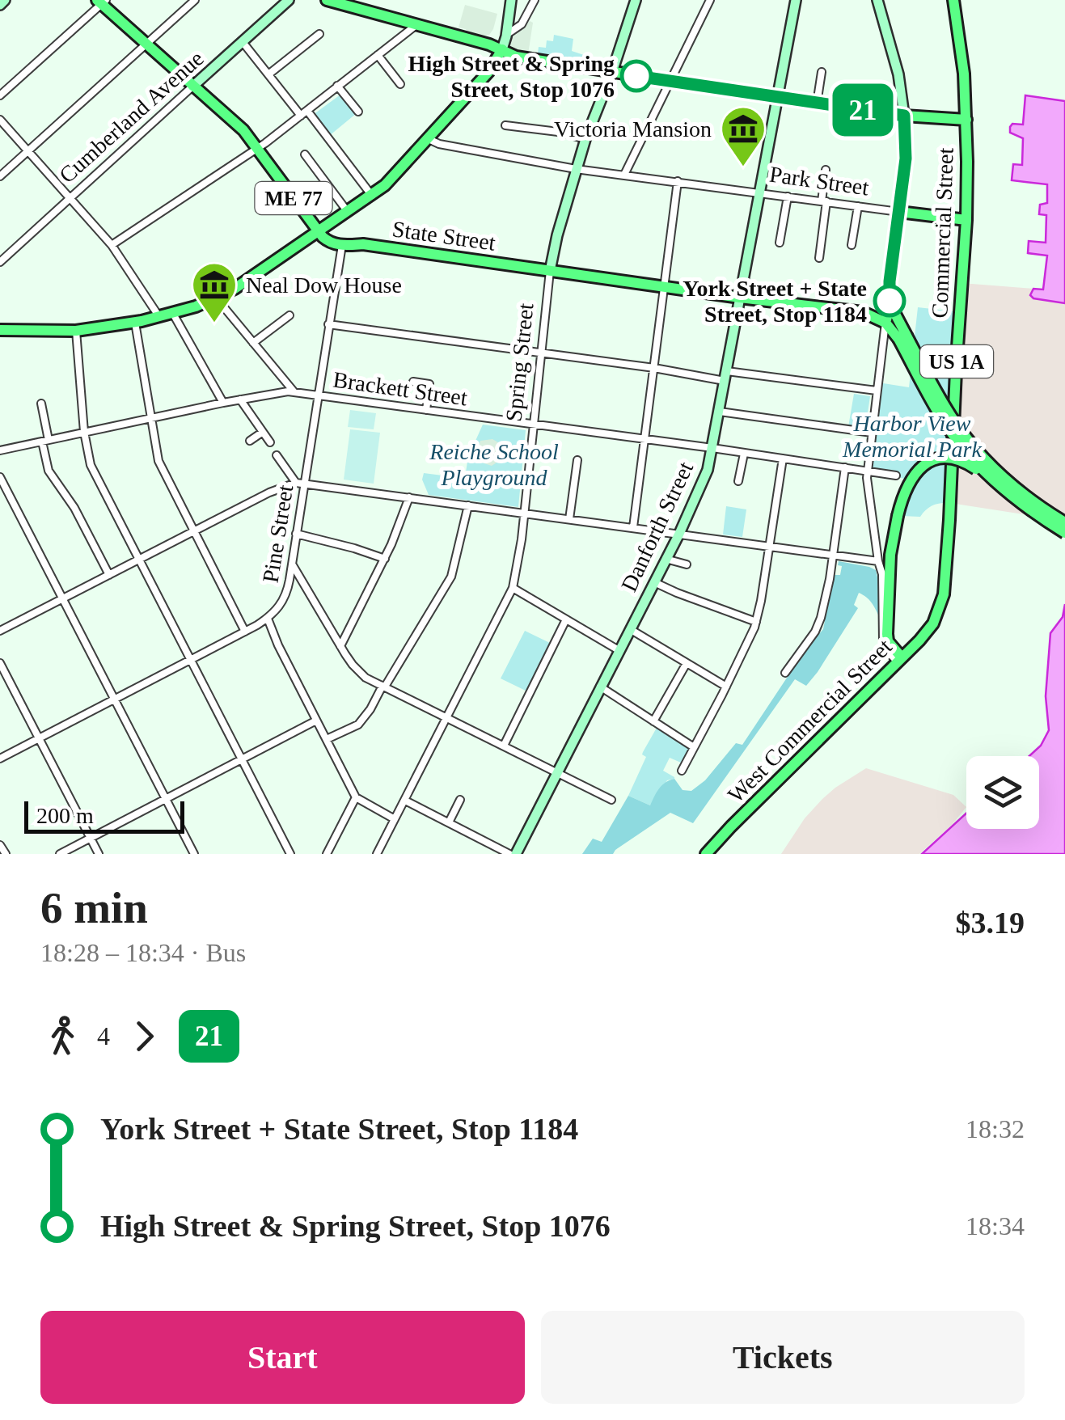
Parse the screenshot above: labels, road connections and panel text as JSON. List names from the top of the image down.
{
  "streets": {
    "main road": [
      "Park Street",
      "ME 77",
      "Commercial Street",
      "State Street",
      "US 1A",
      "West Commercial Street"
    ],
    "street": [
      "Cumberland Avenue",
      "Spring Street",
      "Brackett Street",
      "Danforth Street",
      "Pine Street"
    ]
  },
  "crossings": [
    ["Cumberland Avenue", "State Street"],
    ["Park Street", "ME 77"],
    ["Park Street", "Commercial Street"],
    ["Park Street", "Spring Street"],
    ["Park Street", "Danforth Street"],
    ["ME 77", "State Street"],
    ["Commercial Street", "West Commercial Street"],
    ["State Street", "Spring Street"],
    ["State Street", "Danforth Street"],
    ["State Street", "Pine Street"],
    ["Spring Street", "Brackett Street"],
    ["Brackett Street", "Danforth Street"],
    ["Brackett Street", "Pine Street"]
  ],
  "parks": ["Harbor View Memorial Park", "Reiche School Playground"],
  "places": {
    "other": ["High Street & Spring Street, Stop 1076", "York Street + State Street, Stop 1184"],
    "museum": ["Victoria Mansion", "Neal Dow House"]
  },
  "lines": ["bus line 21"],
  "scale_bar": "200 m",
  "page": {
    "on_map": "21",
    "scale": "200 m",
    "heading": ["6 min", "18:28 – 18:34 · Bus", "$3.19"],
    "legs": ["4", "21"],
    "list": [
      {
        "name": "York Street + State Street, Stop 1184",
        "value": "18:32"
      },
      {
        "name": "High Street & Spring Street, Stop 1076",
        "value": "18:34"
      }
    ],
    "buttons": ["Start", "Tickets"]
  }
}
